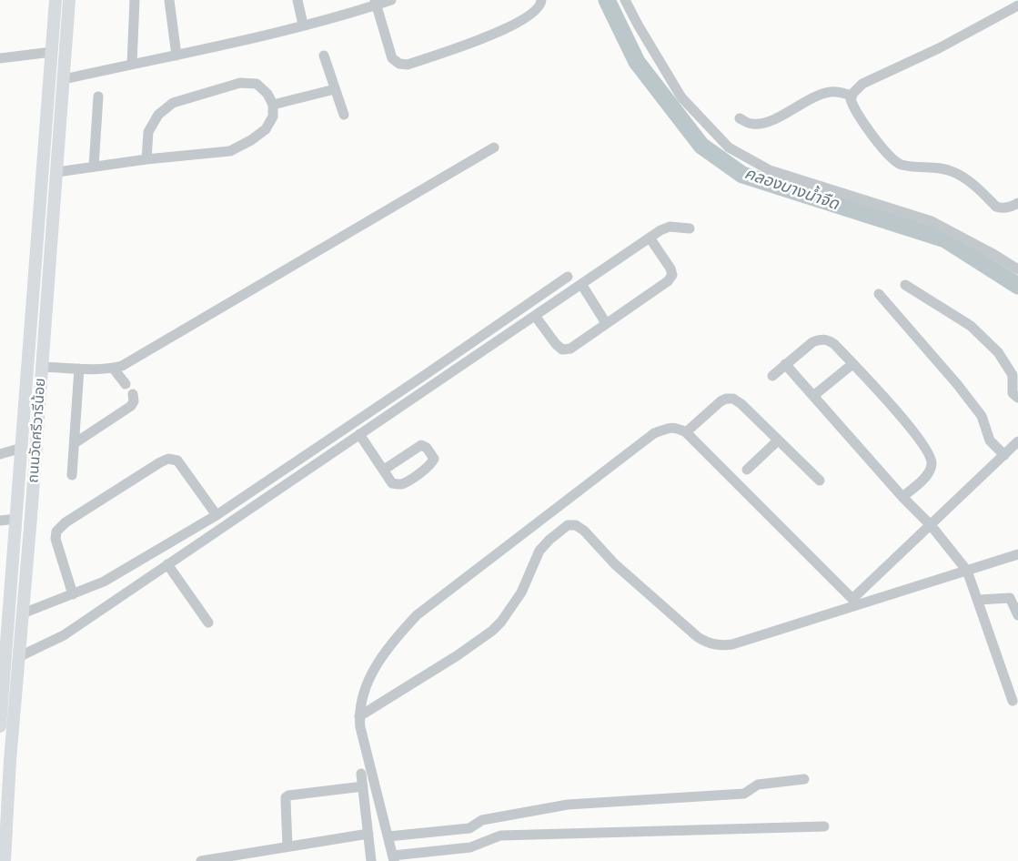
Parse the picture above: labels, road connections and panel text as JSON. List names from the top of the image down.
{
  "streets": {
    "main road": ["ถนนวัดศรีวารีน้อย"]
  },
  "water": ["คลองบางน้ำจืด"]
}
